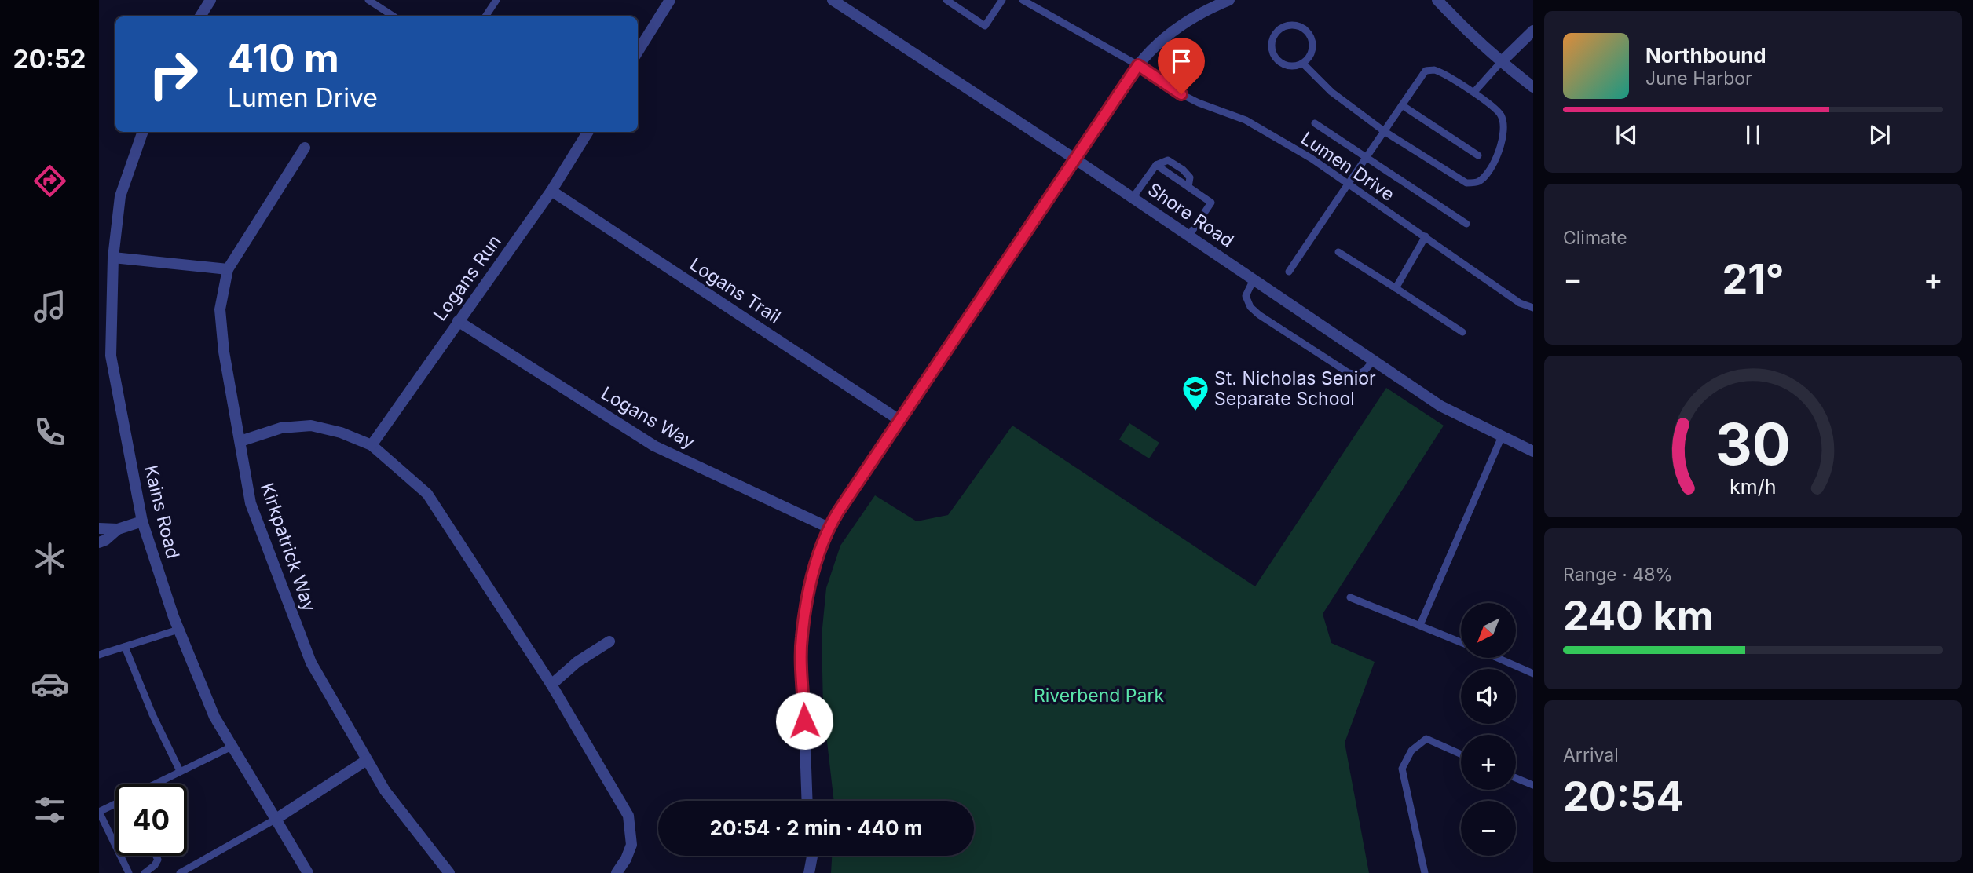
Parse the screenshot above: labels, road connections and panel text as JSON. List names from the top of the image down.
{
  "streets": {
    "street": [
      "Shore Road",
      "Logans Run",
      "Logans Trail",
      "Logans Way",
      "Kains Road",
      "Kirkpatrick Way"
    ],
    "lane": ["Lumen Drive"]
  },
  "crossings": [
    ["Logans Run", "Logans Trail"],
    ["Logans Run", "Logans Way"]
  ],
  "parks": ["Riverbend Park"],
  "places": {
    "school or university": ["St. Nicholas Senior Separate School"]
  },
  "north": "bottom left",
  "page": {
    "tabs": "20:52",
    "turn": ["410 m", "Lumen Drive"],
    "song": ["Northbound", "June Harbor"],
    "tile": [
      "Climate",
      ["Range · 48%", "240 km"],
      ["Arrival", "20:54"]
    ],
    "heat": ["−", "21°", "+"],
    "map_buttons": ["+", "−"],
    "limit": "40",
    "trip": "20:54 · 2 min · 440 m",
    "gauge": ["30", "km/h"]
  }
}
